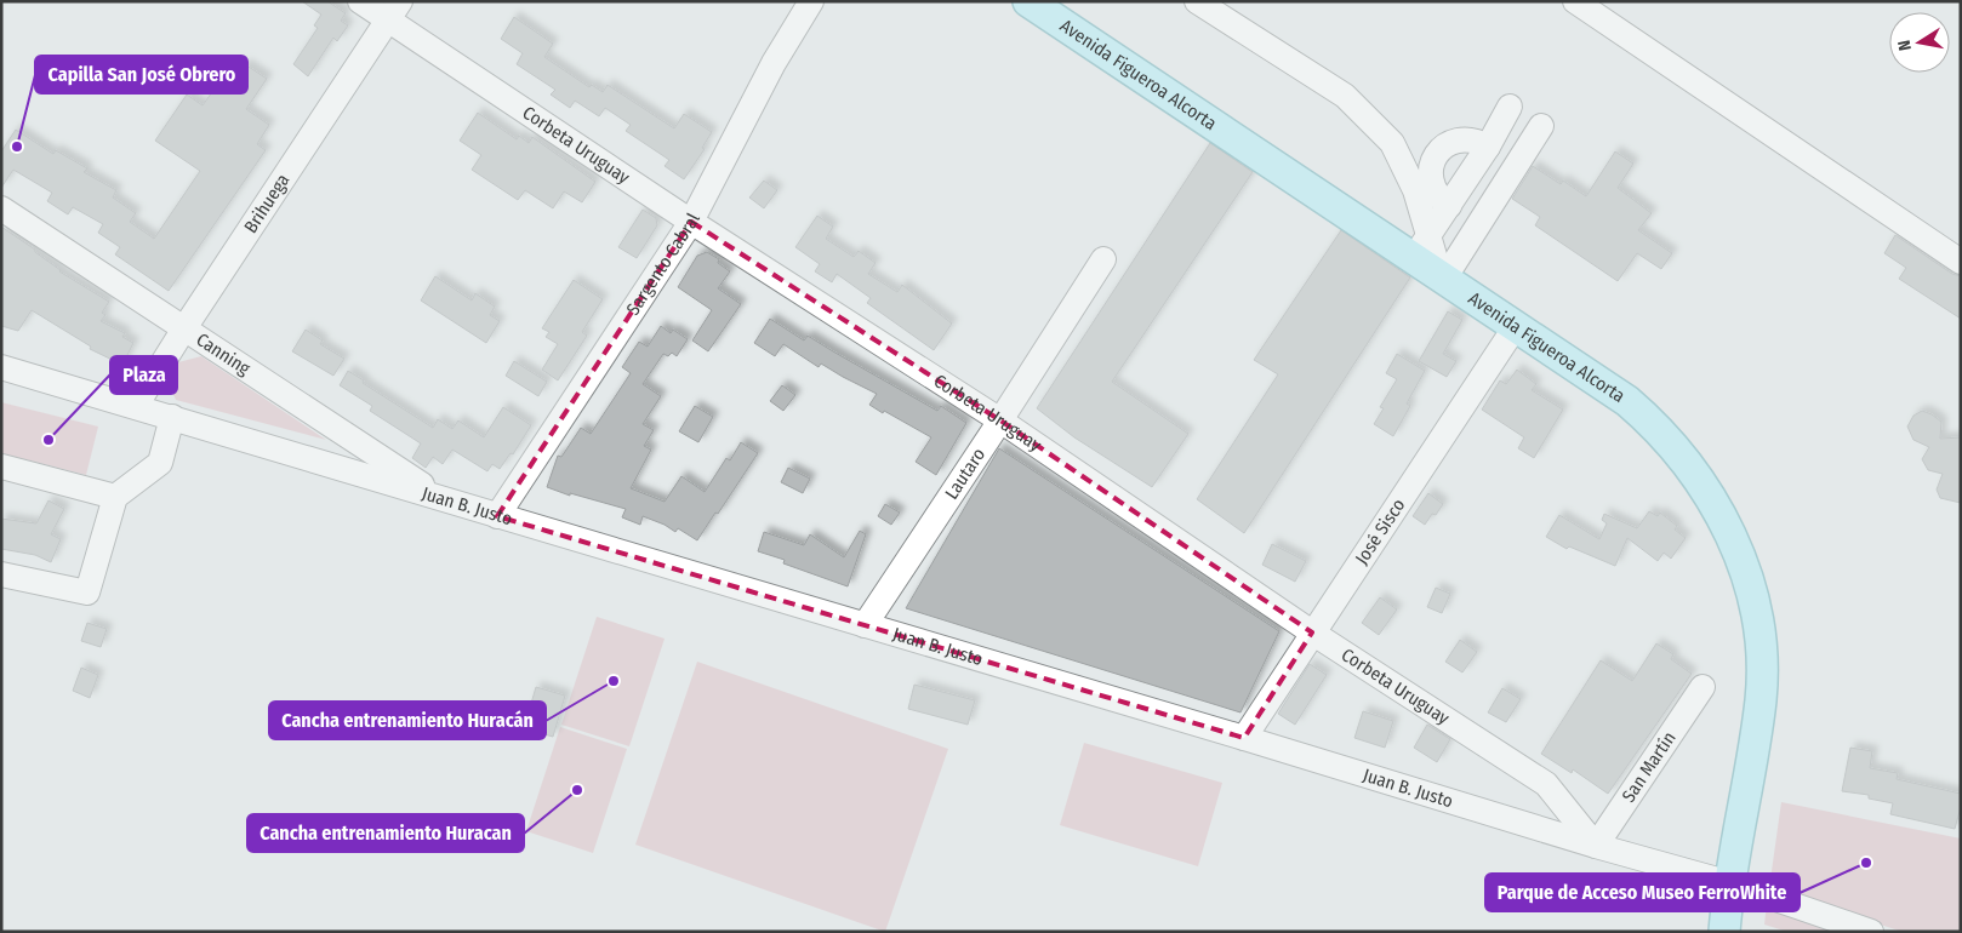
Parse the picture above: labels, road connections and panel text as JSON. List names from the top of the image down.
{
  "streets": {
    "main road": ["Avenida Figueroa Alcorta"],
    "street": [
      "Corbeta Uruguay",
      "Brihuega",
      "Sargento Cabral",
      "Canning",
      "Lautaro",
      "Juan B. Justo",
      "José Sisco",
      "San Martín"
    ]
  },
  "crossings": [
    ["Avenida Figueroa Alcorta", "Juan B. Justo"],
    ["Avenida Figueroa Alcorta", "José Sisco"],
    ["Corbeta Uruguay", "Brihuega"],
    ["Corbeta Uruguay", "Sargento Cabral"],
    ["Corbeta Uruguay", "Lautaro"],
    ["Corbeta Uruguay", "Juan B. Justo"],
    ["Corbeta Uruguay", "José Sisco"],
    ["Corbeta Uruguay", "San Martín"],
    ["Brihuega", "Canning"],
    ["Brihuega", "Juan B. Justo"],
    ["Sargento Cabral", "Juan B. Justo"],
    ["Canning", "Juan B. Justo"],
    ["Lautaro", "Juan B. Justo"],
    ["Juan B. Justo", "José Sisco"],
    ["Juan B. Justo", "San Martín"]
  ],
  "places": [
    "Capilla San José Obrero",
    "Plaza",
    "Cancha entrenamiento Huracán",
    "Cancha entrenamiento Huracan",
    "Parque de Acceso Museo FerroWhite"
  ],
  "north": "left"
}
